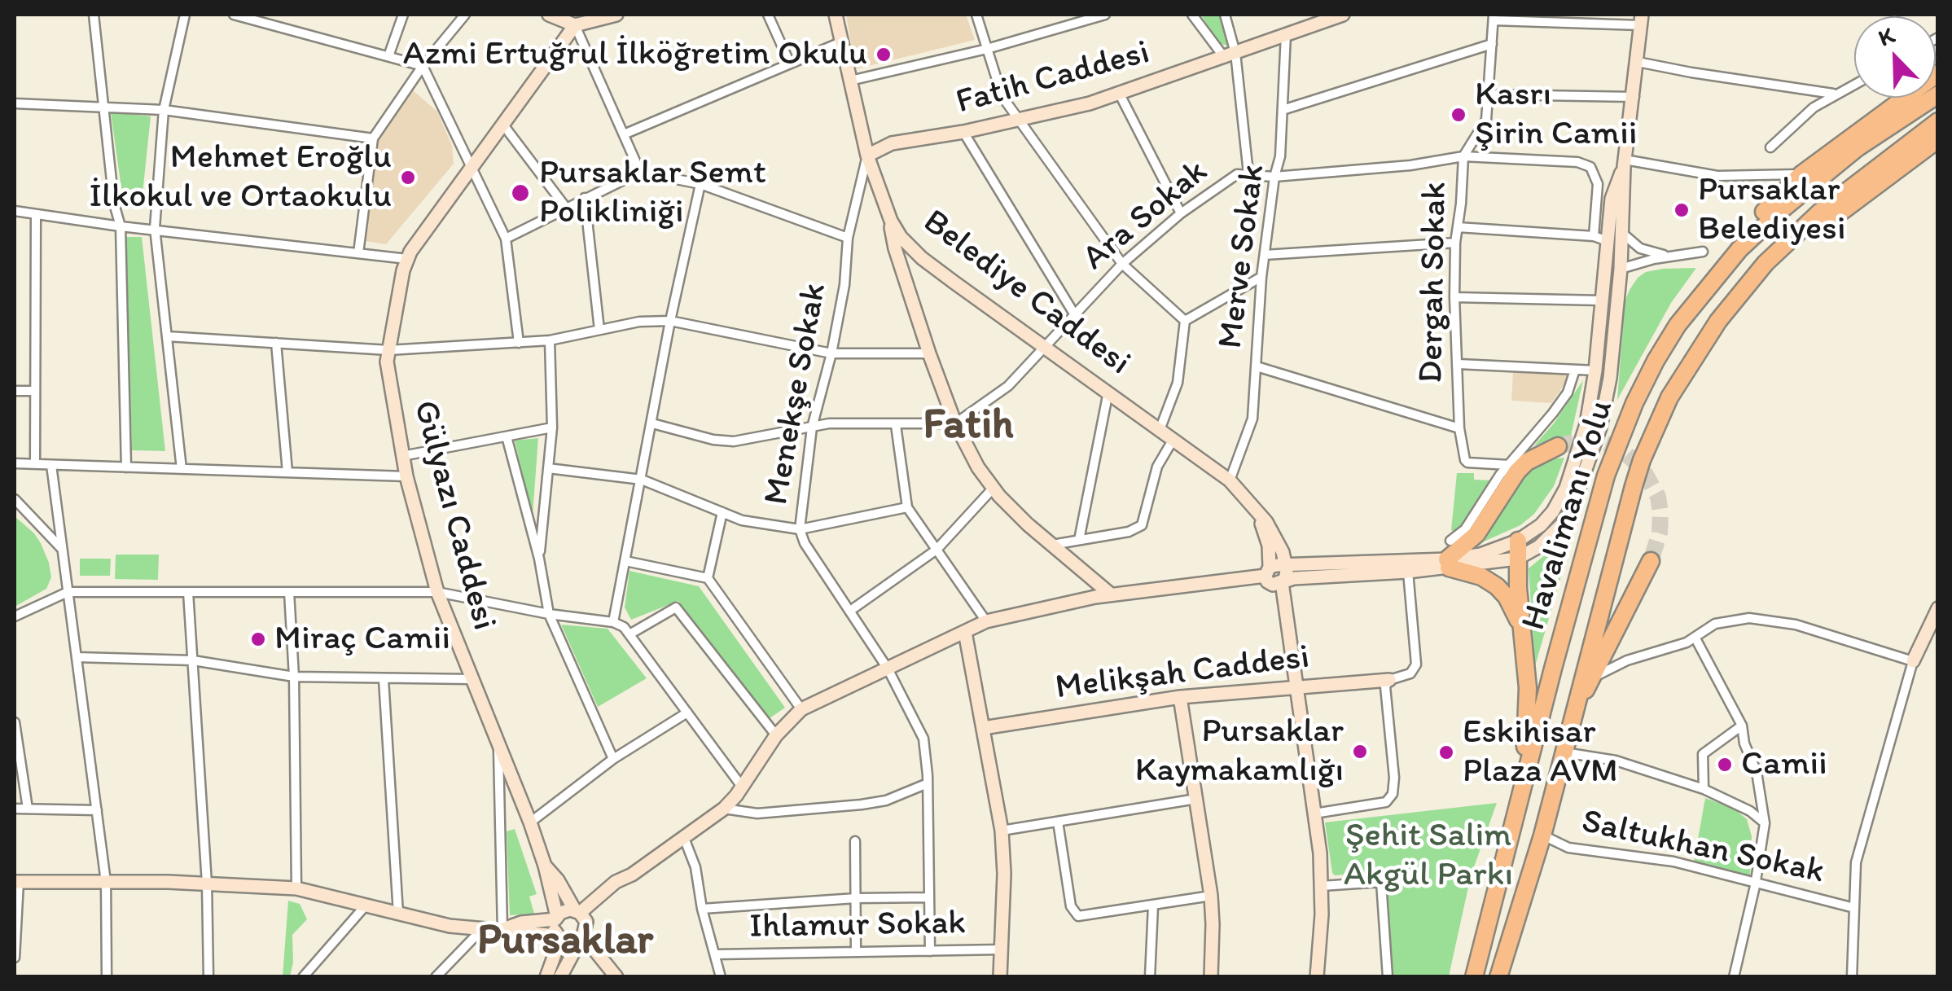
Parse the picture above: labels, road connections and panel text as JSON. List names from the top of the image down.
{
  "streets": {
    "highway": ["Havalimanı Yolu"],
    "street": [
      "Fatih Caddesi",
      "Ara Sokak",
      "Merve Sokak",
      "Dergah Sokak",
      "Belediye Caddesi",
      "Menekşe Sokak",
      "Gülyazı Caddesi",
      "Melikşah Caddesi",
      "Saltukhan Sokak",
      "Ihlamur Sokak"
    ]
  },
  "crossings": [
    ["Fatih Caddesi", "Merve Sokak"],
    ["Fatih Caddesi", "Belediye Caddesi"],
    ["Fatih Caddesi", "Menekşe Sokak"],
    ["Ara Sokak", "Merve Sokak"],
    ["Ara Sokak", "Dergah Sokak"],
    ["Ara Sokak", "Belediye Caddesi"],
    ["Merve Sokak", "Belediye Caddesi"],
    ["Belediye Caddesi", "Menekşe Sokak"],
    ["Menekşe Sokak", "Ihlamur Sokak"]
  ],
  "districts": ["Fatih", "Pursaklar"],
  "parks": ["Şehit Salim Akgül Parkı"],
  "places": [
    "Azmi Ertuğrul İlköğretim Okulu",
    "Kasrı Şirin Camii",
    "Mehmet Eroğlu İlkokul ve Ortaokulu",
    "Pursaklar Semt Polikliniği",
    "Pursaklar Belediyesi",
    "Miraç Camii",
    "Pursaklar Kaymakamlığı",
    "Eskihisar Plaza AVM",
    "Camii"
  ],
  "north": "top left"
}
